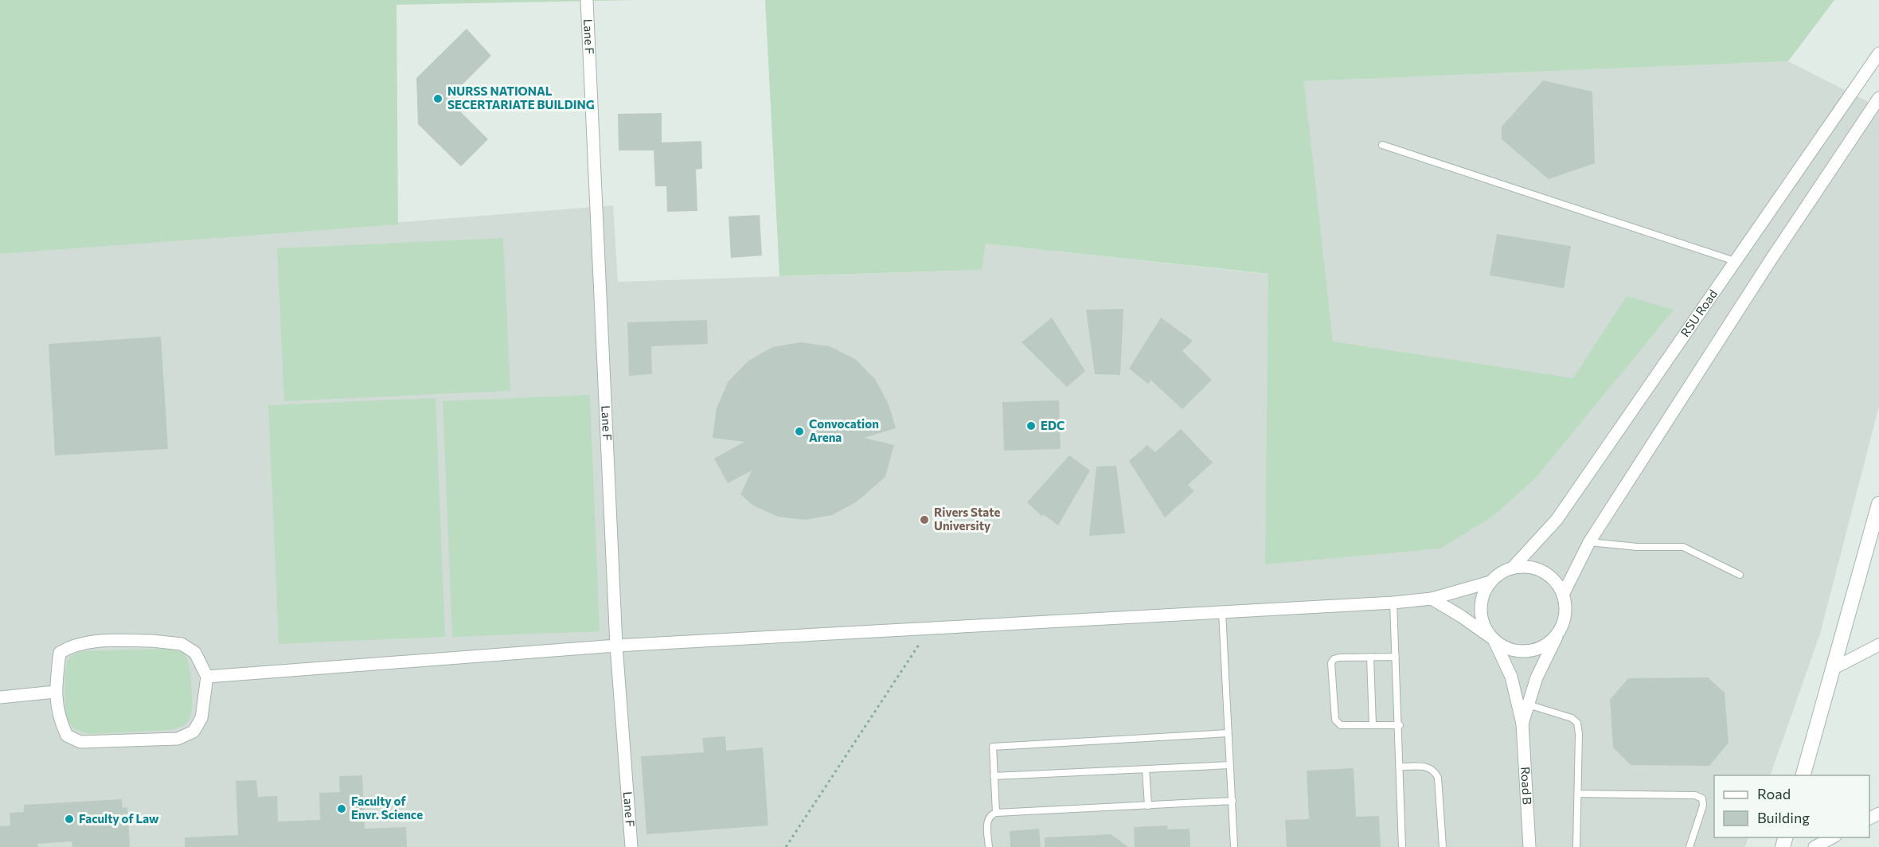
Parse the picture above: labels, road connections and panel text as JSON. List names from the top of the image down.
{
  "streets": {
    "street": ["Lane F", "RSU Road", "Road B"]
  },
  "places": [
    "NURSS NATIONAL SECERTARIATE BUILDING",
    "EDC",
    "Convocation Arena",
    "Rivers State University",
    "Faculty of Envr. Science",
    "Faculty of Law"
  ],
  "legend": ["Road", "Building"]
}
